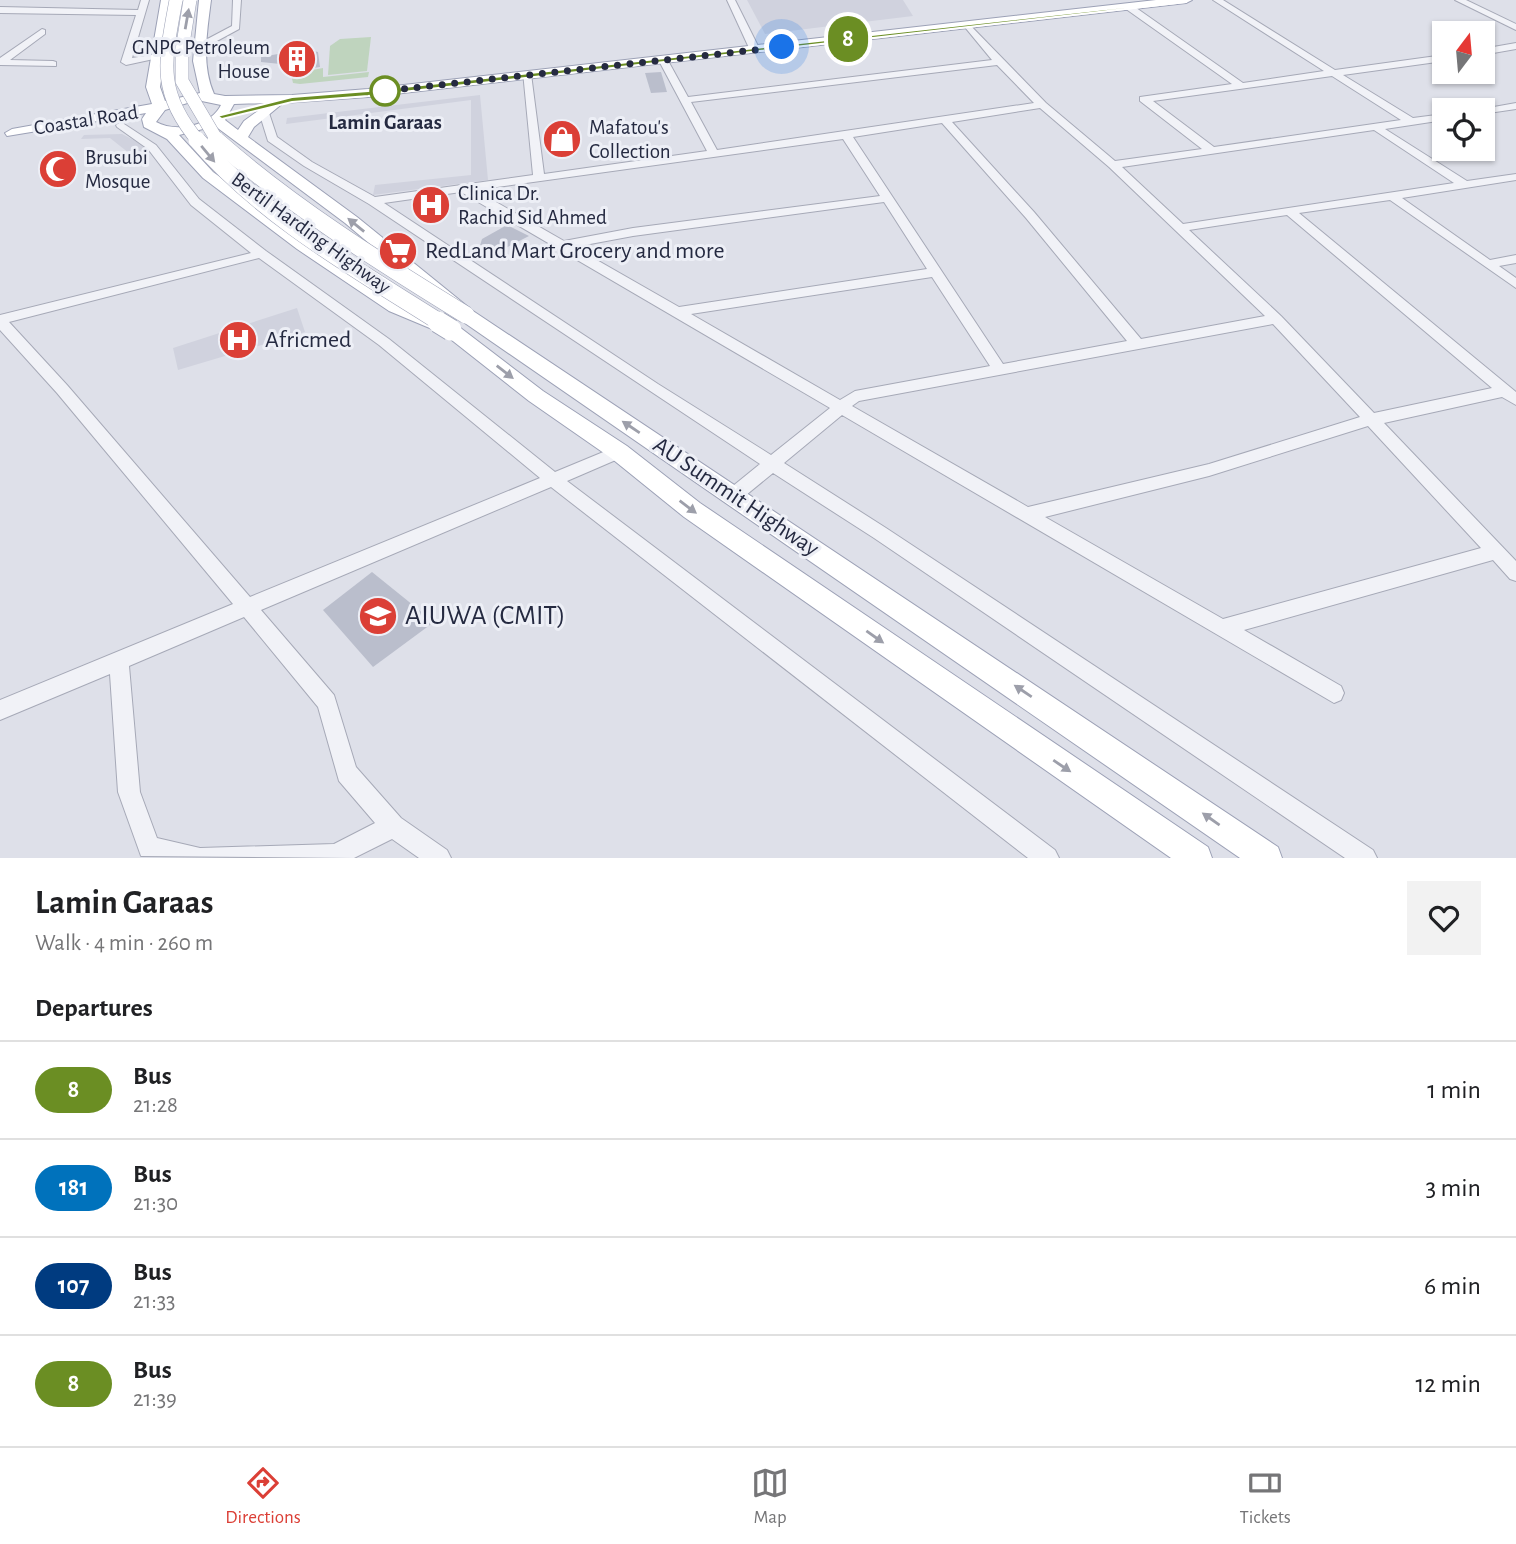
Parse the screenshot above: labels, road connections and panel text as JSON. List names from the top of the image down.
{
  "streets": {
    "main road": ["Coastal Road", "Bertil Harding Highway", "AU Summit Highway"]
  },
  "crossings": [
    ["Coastal Road", "AU Summit Highway"],
    ["Bertil Harding Highway", "AU Summit Highway"]
  ],
  "places": {
    "building": ["GNPC Petroleum House"],
    "other": ["Lamin Garaas"],
    "shop": ["Mafatou's Collection"],
    "mosque": ["Brusubi Mosque"],
    "hospital": ["Clinica Dr. Rachid Sid Ahmed", "Africmed"],
    "supermarket": ["RedLand Mart Grocery and more"],
    "school or university": ["AIUWA (CMIT)"]
  },
  "lines": ["bus line 8"],
  "north": "top",
  "page": {
    "on_map": "8",
    "heading": [
      ["Lamin Garaas", "Walk · 4 min · 260 m"],
      "Departures"
    ],
    "list": [
      {
        "mark": "8",
        "name": "Bus",
        "note": "21:28",
        "value": "1 min"
      },
      {
        "mark": "181",
        "name": "Bus",
        "note": "21:30",
        "value": "3 min"
      },
      {
        "mark": "107",
        "name": "Bus",
        "note": "21:33",
        "value": "6 min"
      },
      {
        "mark": "8",
        "name": "Bus",
        "note": "21:39",
        "value": "12 min"
      }
    ],
    "tabs": ["Directions", "Map", "Tickets"]
  }
}
